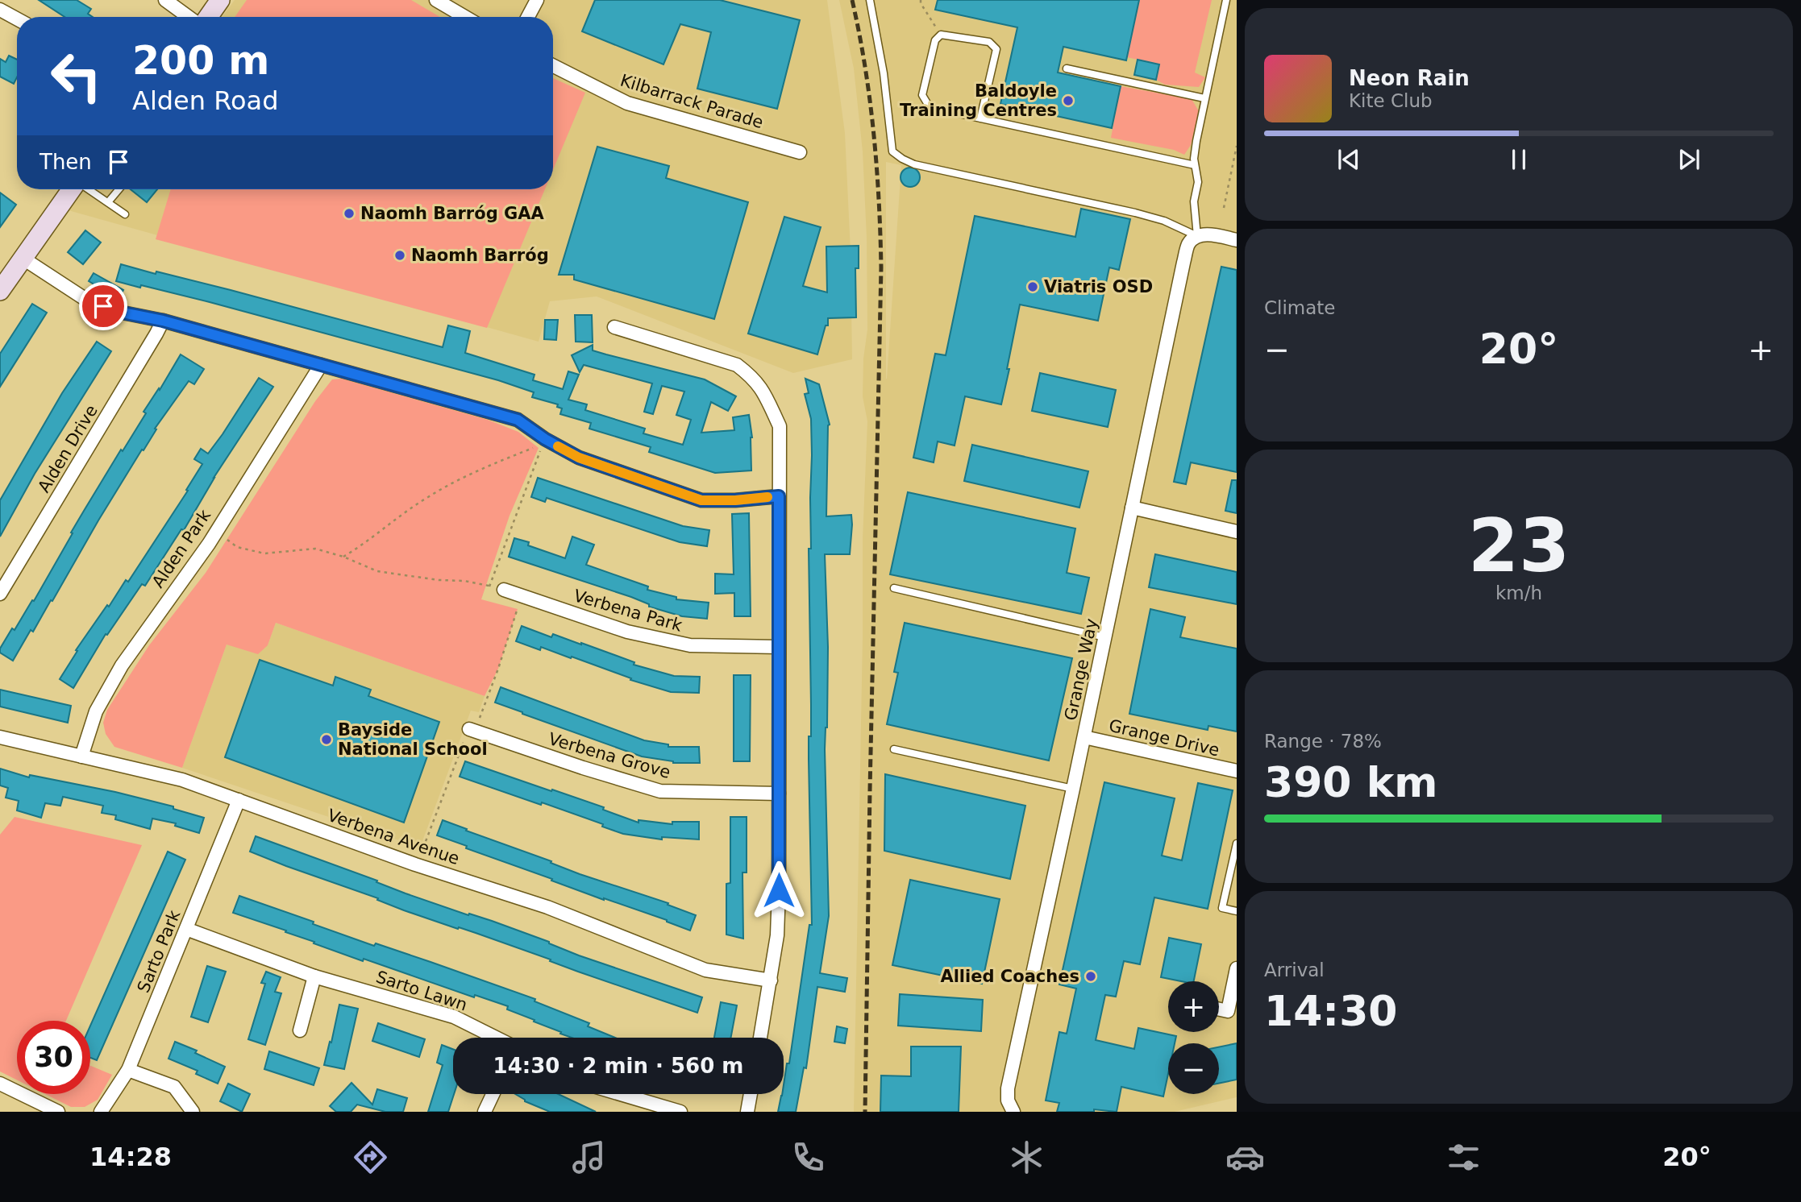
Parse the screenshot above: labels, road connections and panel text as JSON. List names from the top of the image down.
{
  "streets": {
    "street": [
      "Kilbarrack Parade",
      "Alden Drive",
      "Alden Park",
      "Verbena Park",
      "Grange Way",
      "Grange Drive",
      "Verbena Grove",
      "Verbena Avenue",
      "Sarto Park",
      "Sarto Lawn"
    ]
  },
  "crossings": [
    ["Alden Park", "Verbena Avenue"],
    ["Grange Way", "Grange Drive"],
    ["Verbena Avenue", "Sarto Park"],
    ["Sarto Park", "Sarto Lawn"]
  ],
  "places": [
    "Baldoyle Training Centres",
    "Naomh Barróg GAA",
    "Naomh Barróg",
    "Viatris OSD",
    "Bayside National School",
    "Allied Coaches"
  ],
  "page": {
    "turn": ["200 m", "Alden Road"],
    "song": ["Neon Rain", "Kite Club"],
    "then": "Then",
    "tile": [
      "Climate",
      ["23", "km/h"],
      ["Range · 78%", "390 km"],
      ["Arrival", "14:30"]
    ],
    "heat": ["−", "20°", "+"],
    "map_buttons": ["+", "−"],
    "limit": "30",
    "trip": "14:30 · 2 min · 560 m",
    "tabs": ["14:28", "20°"]
  }
}
